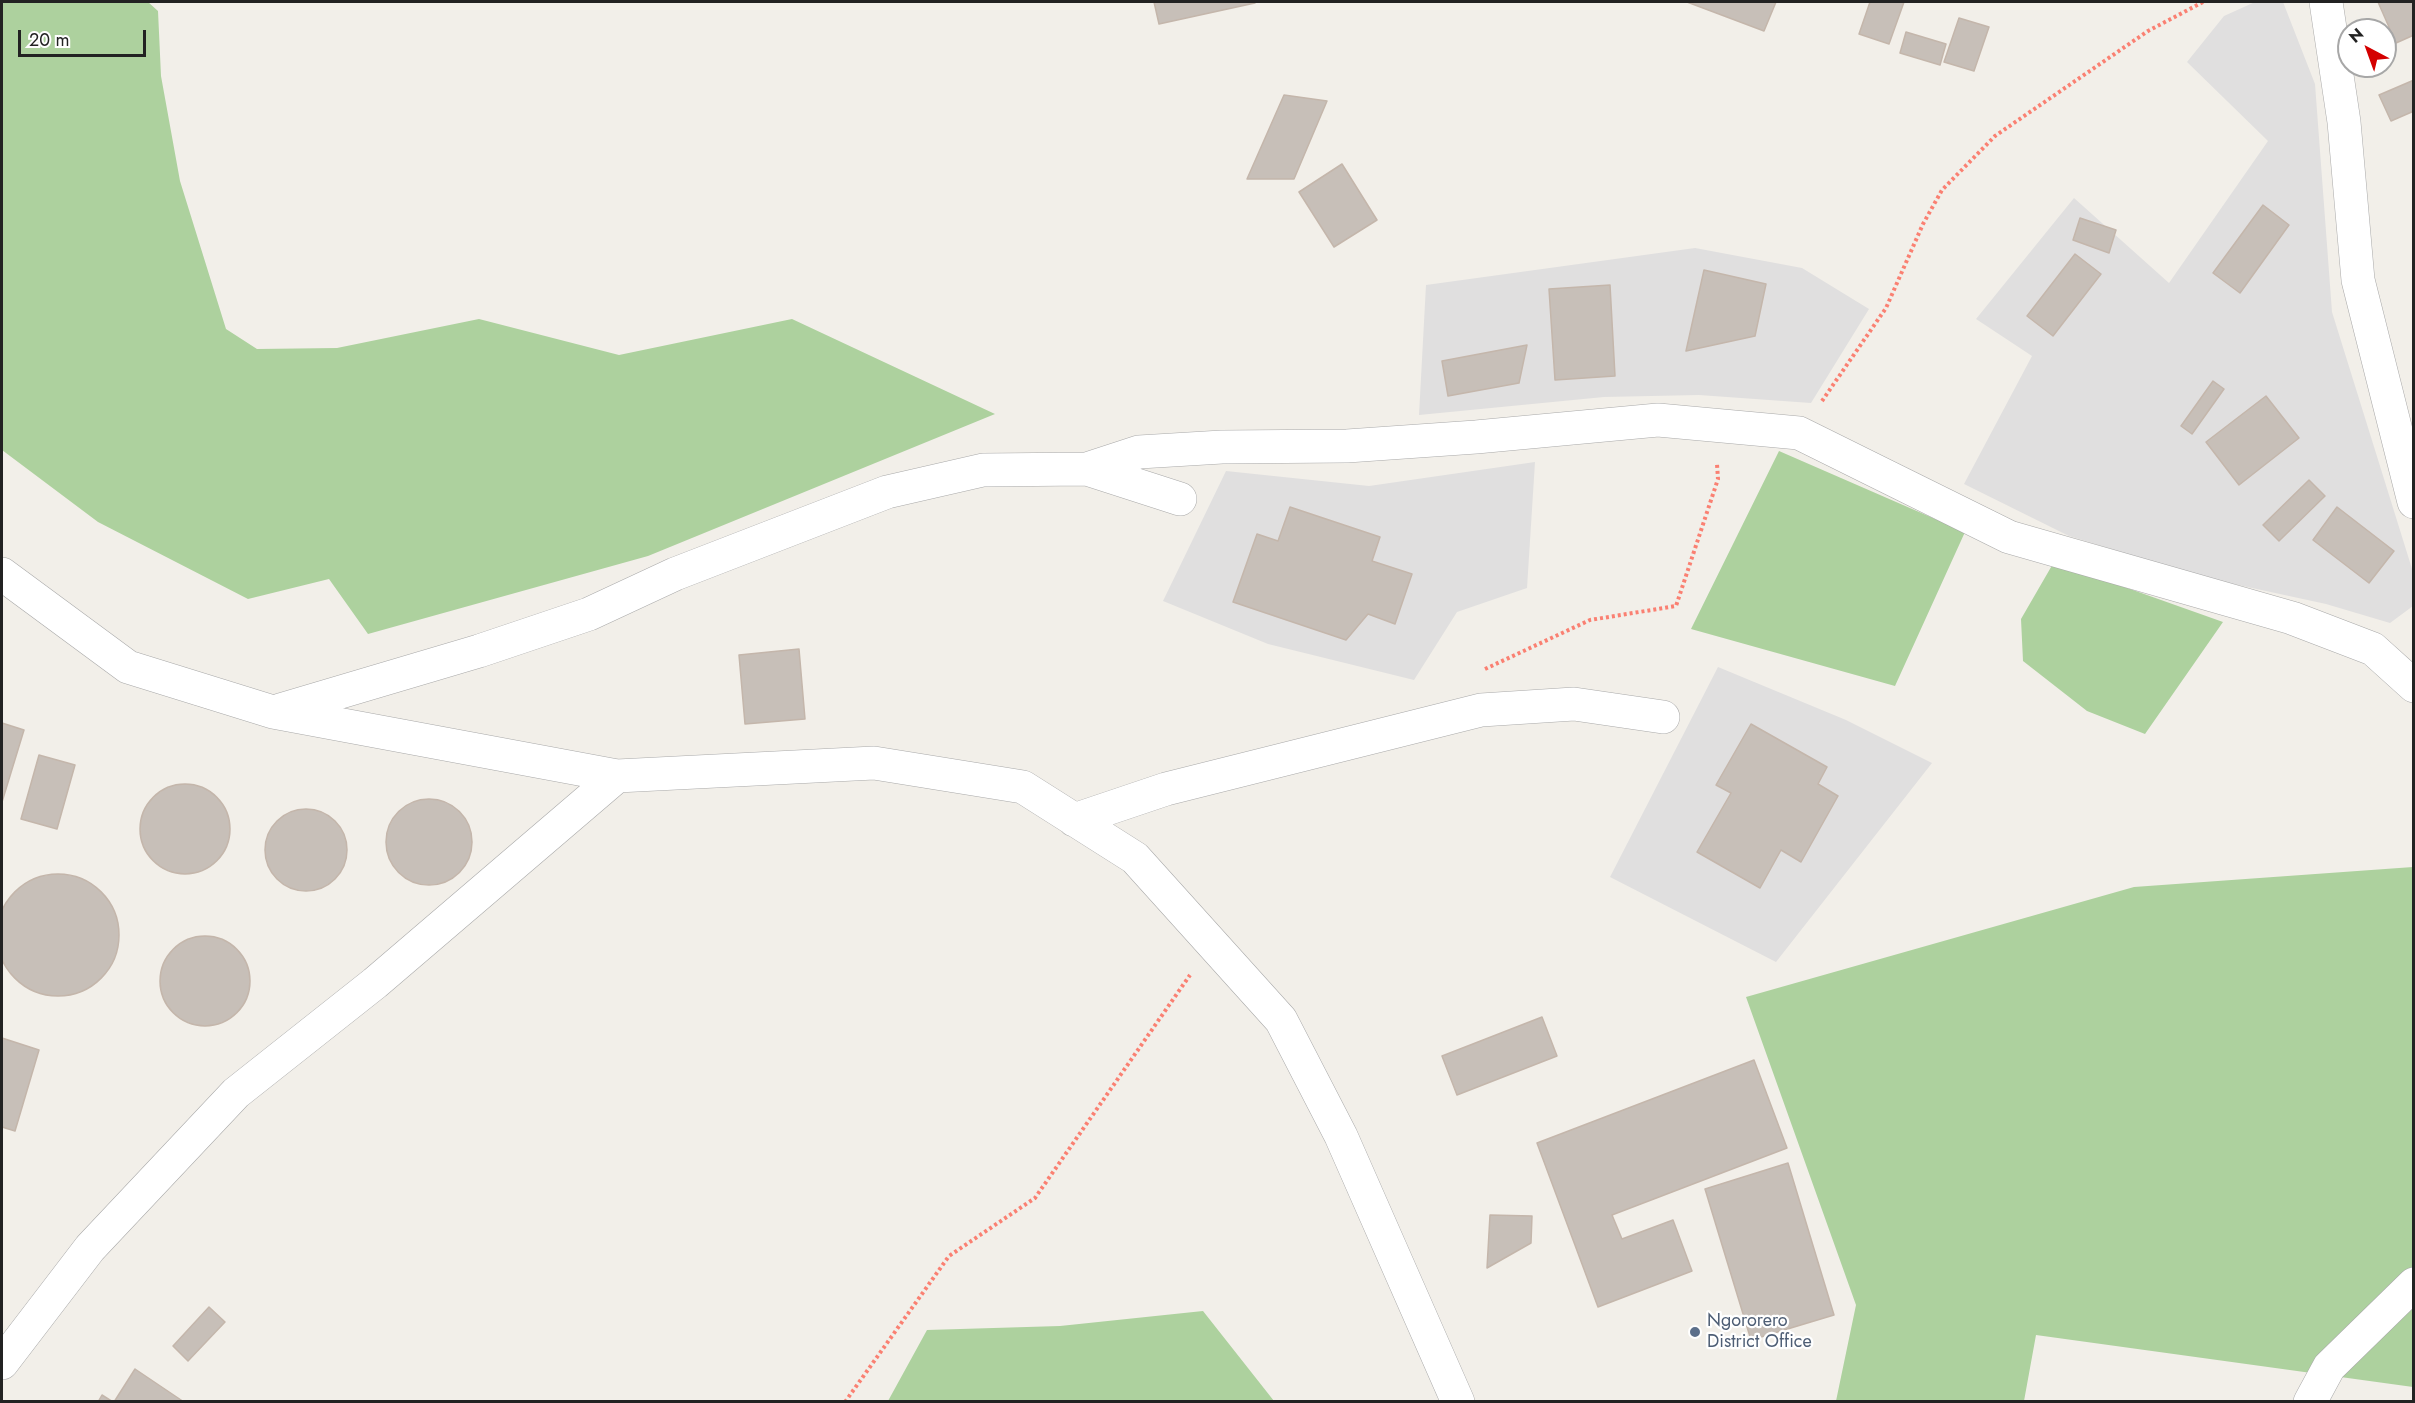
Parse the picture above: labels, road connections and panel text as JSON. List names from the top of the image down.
{
  "places": ["Ngororero District Office"],
  "scale_bar": "20 m",
  "north": "top left"
}
